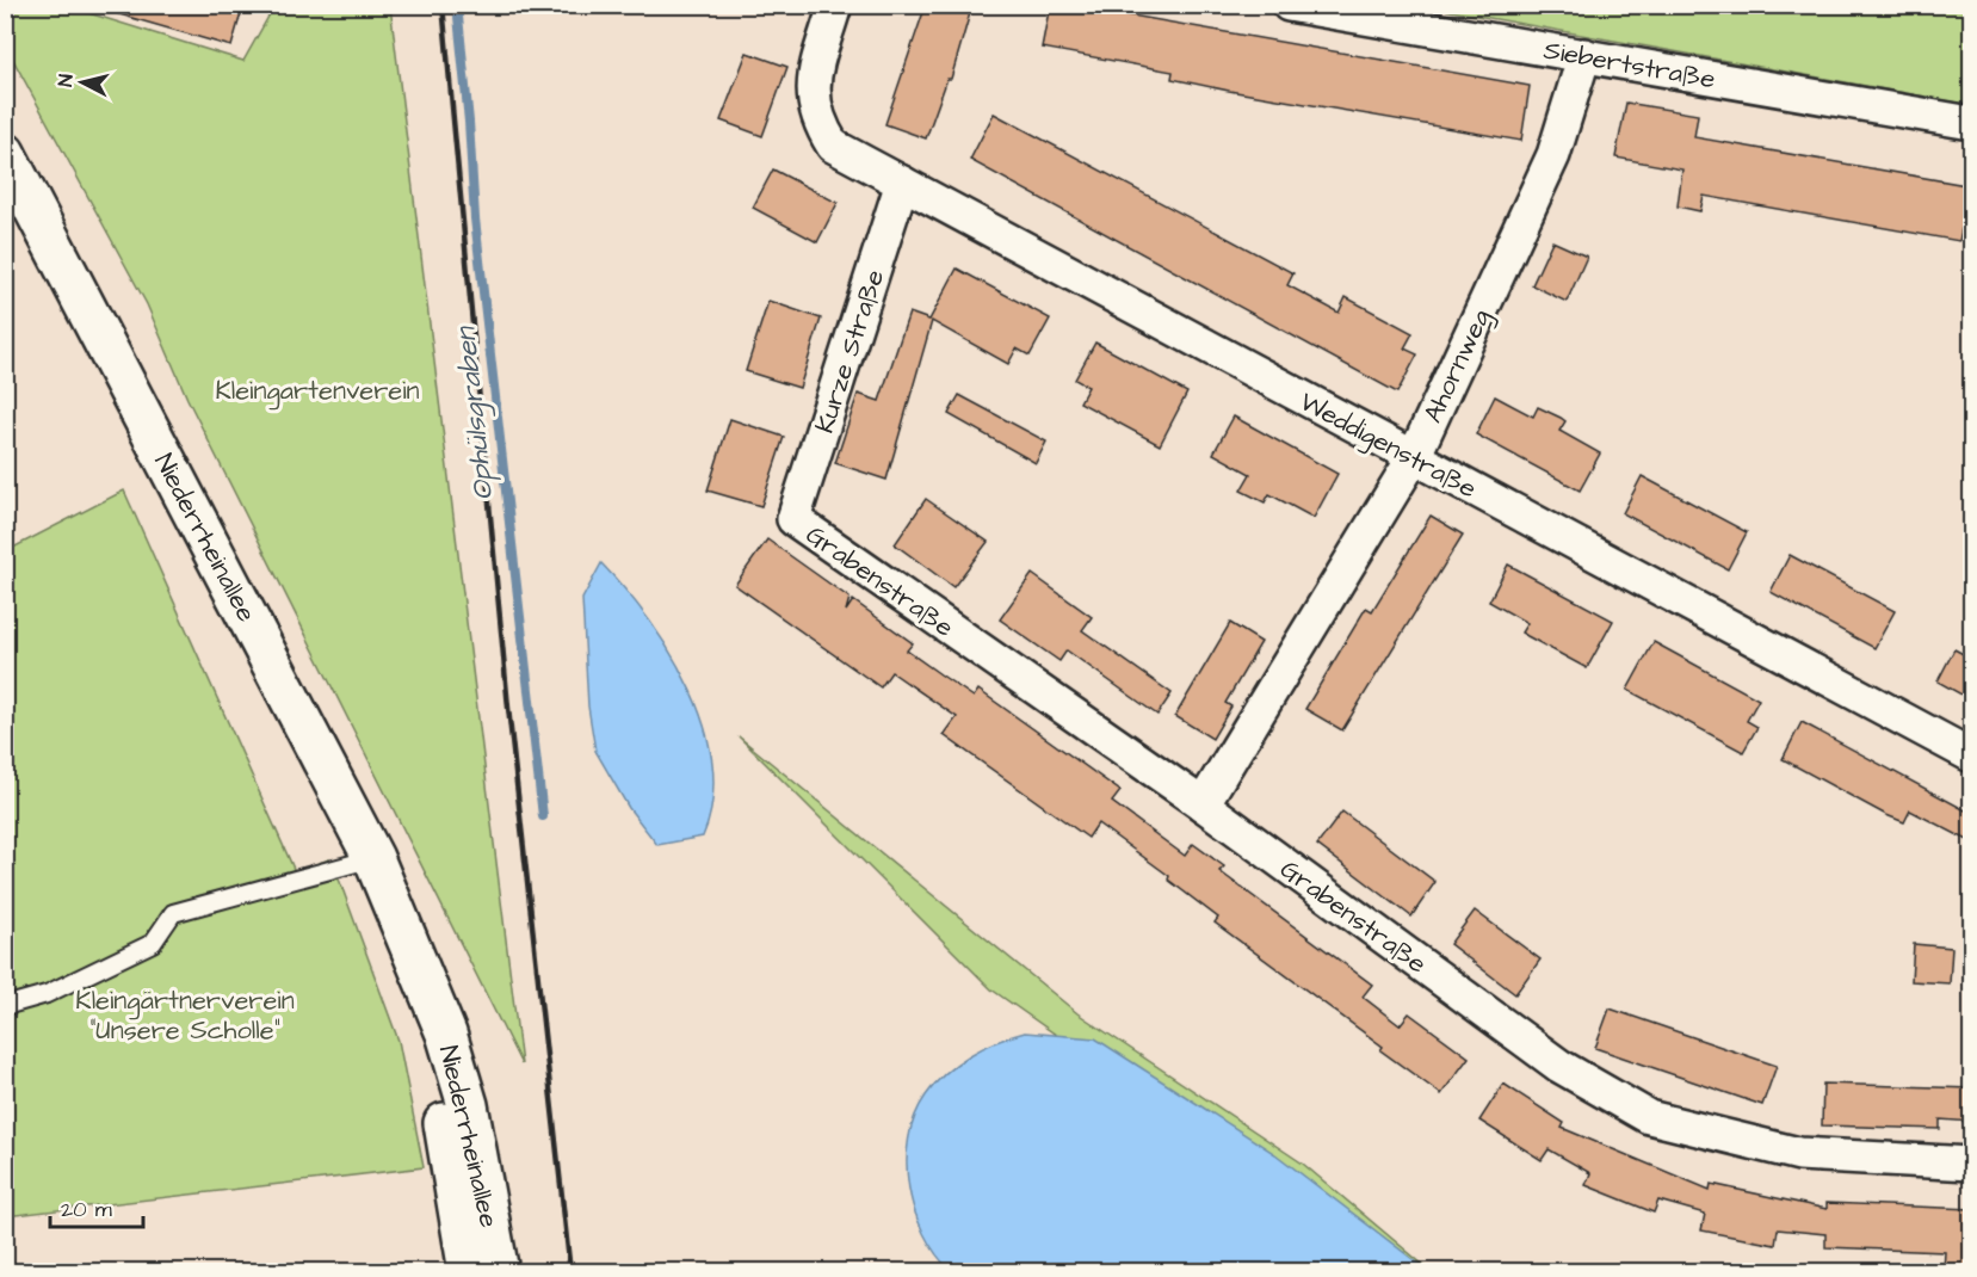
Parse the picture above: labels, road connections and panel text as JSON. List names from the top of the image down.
{
  "streets": {
    "main road": ["Niederrheinallee"],
    "street": [
      "Siebertstraße",
      "Kurze Straße",
      "Ahornweg",
      "Weddigenstraße",
      "Grabenstraße"
    ]
  },
  "crossings": [
    ["Siebertstraße", "Ahornweg"],
    ["Kurze Straße", "Weddigenstraße"],
    ["Kurze Straße", "Grabenstraße"],
    ["Ahornweg", "Weddigenstraße"],
    ["Ahornweg", "Grabenstraße"]
  ],
  "water": ["Ophülsgraben"],
  "parks": ["Kleingartenverein", "Kleingärtnerverein \"Unsere Scholle\""],
  "scale_bar": "20 m",
  "north": "left"
}
